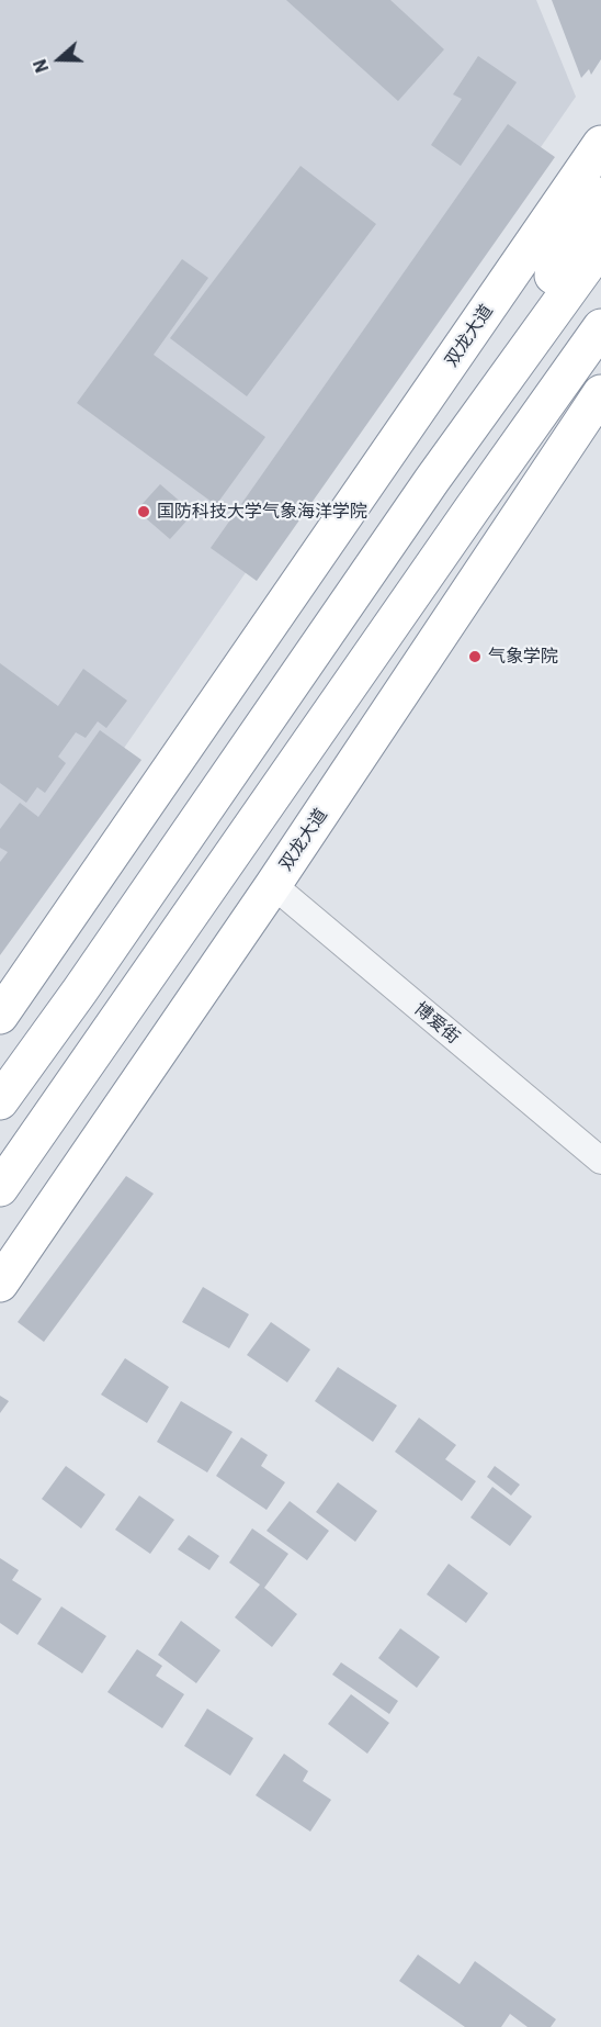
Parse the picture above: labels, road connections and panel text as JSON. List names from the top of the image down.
{
  "streets": {
    "highway": ["双龙大道"],
    "street": ["博爱街"]
  },
  "crossings": [
    ["双龙大道", "博爱街"]
  ],
  "places": ["国防科技大学气象海洋学院", "气象学院"],
  "north": "left"
}
